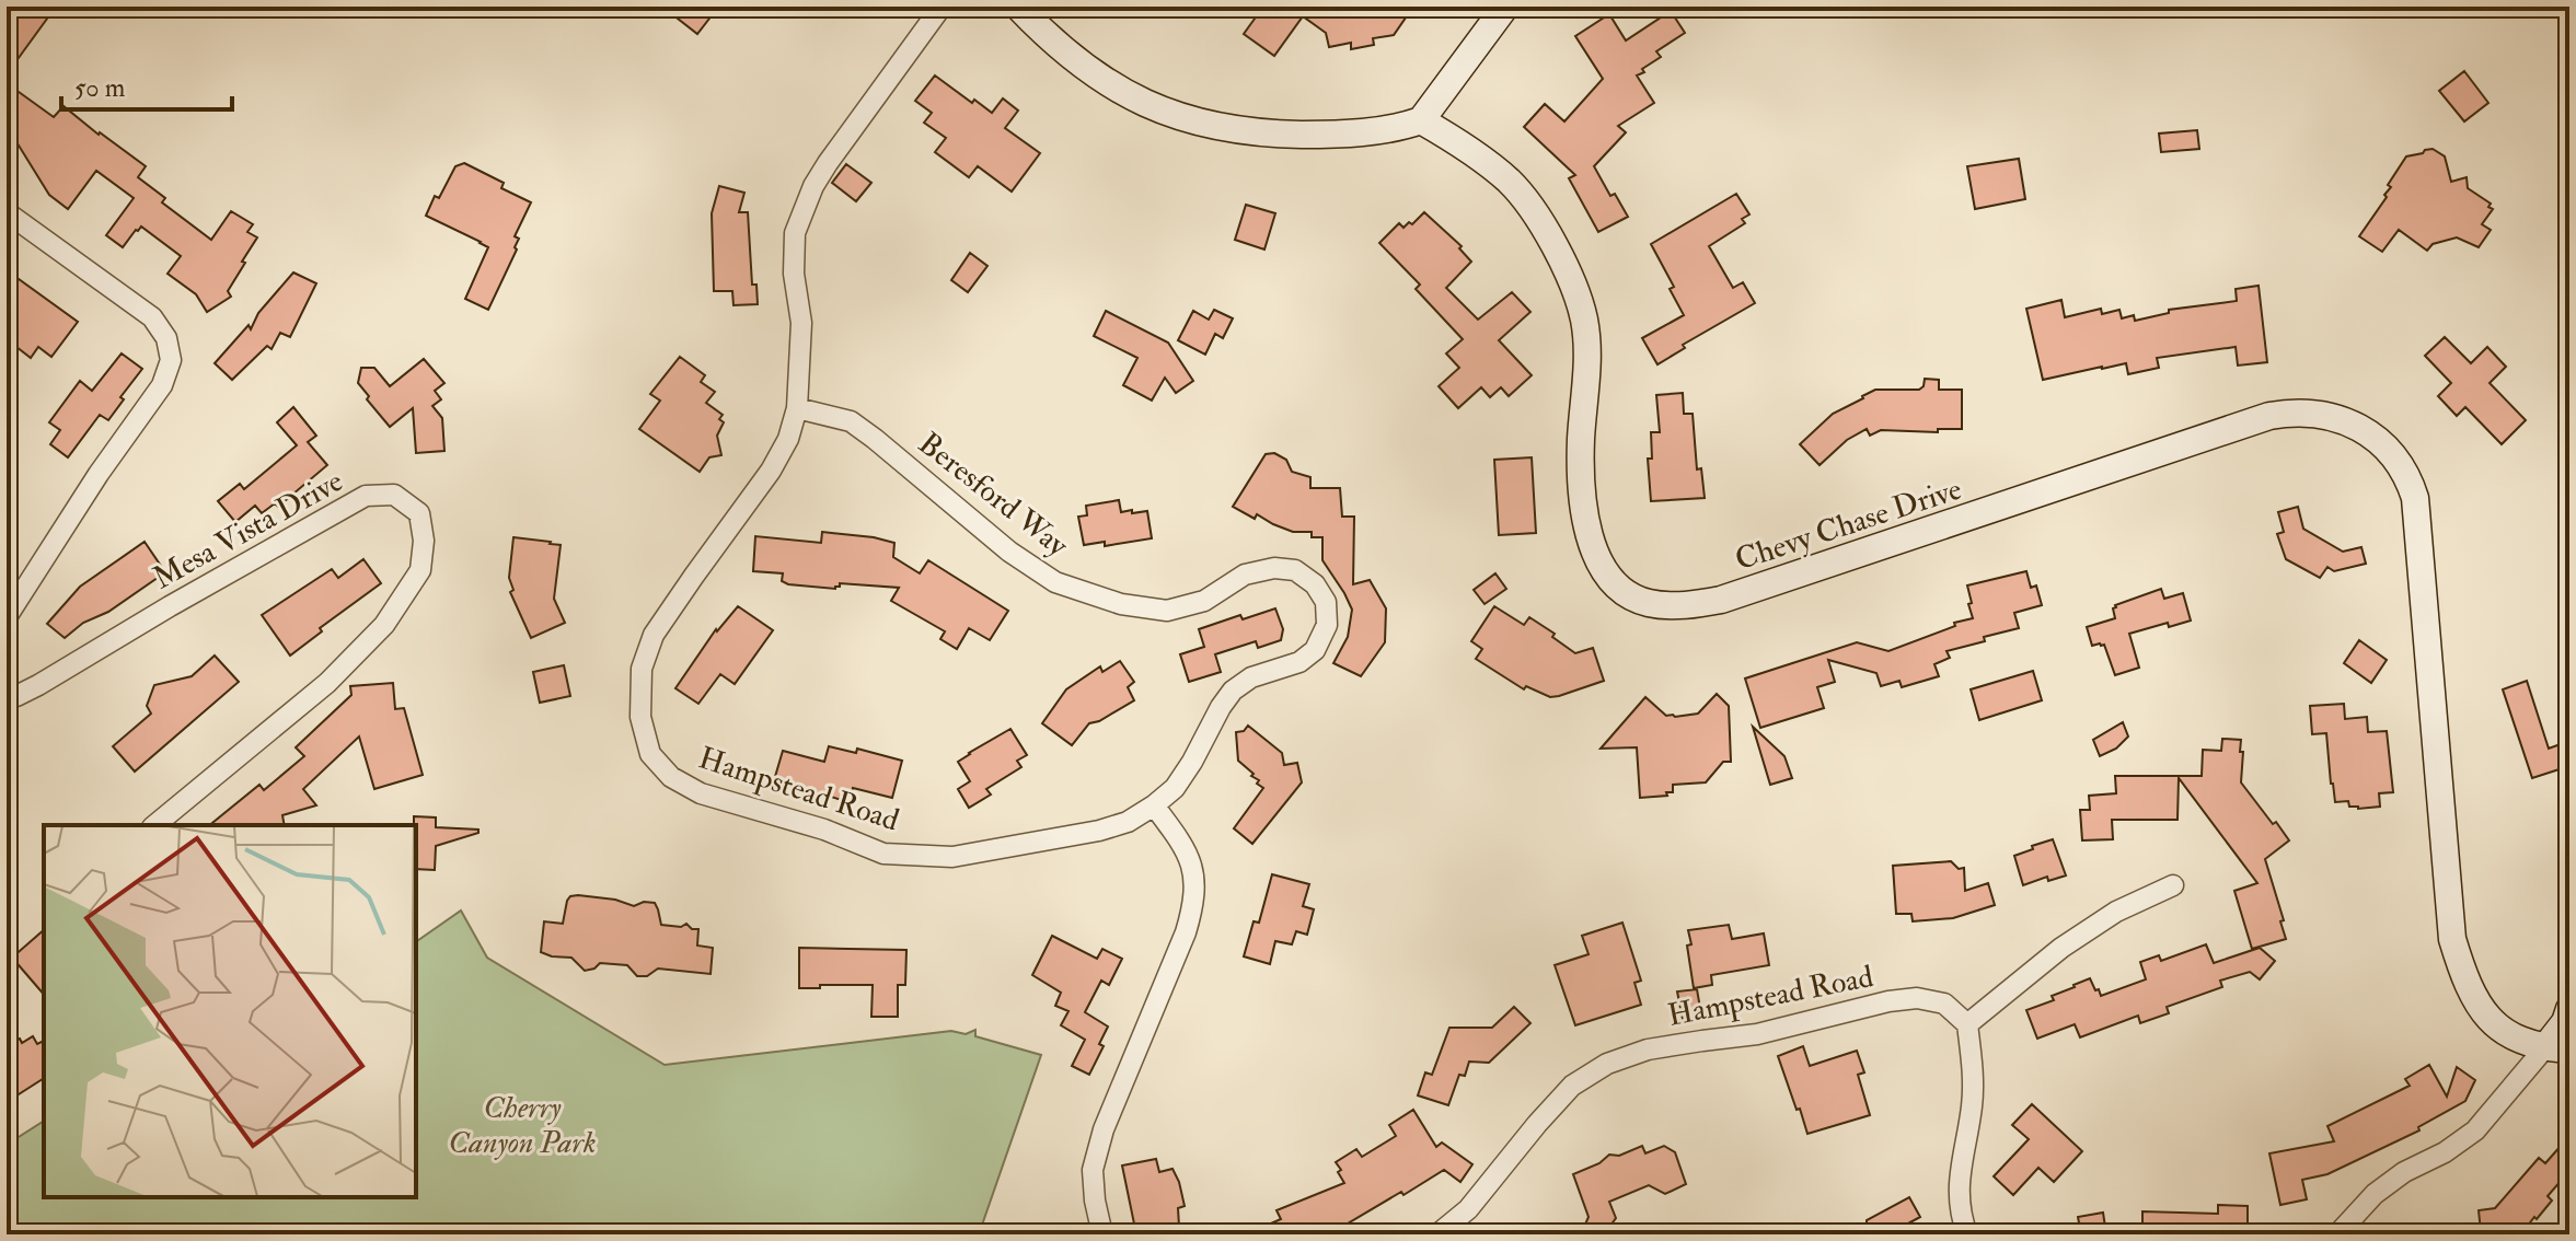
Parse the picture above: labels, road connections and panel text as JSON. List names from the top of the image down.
{
  "streets": {
    "main road": ["Chevy Chase Drive"],
    "street": ["Beresford Way", "Mesa Vista Drive", "Hampstead Road"]
  },
  "crossings": [
    ["Beresford Way", "Hampstead Road"]
  ],
  "parks": ["Cherry Canyon Park"],
  "scale_bar": "50 m"
}
